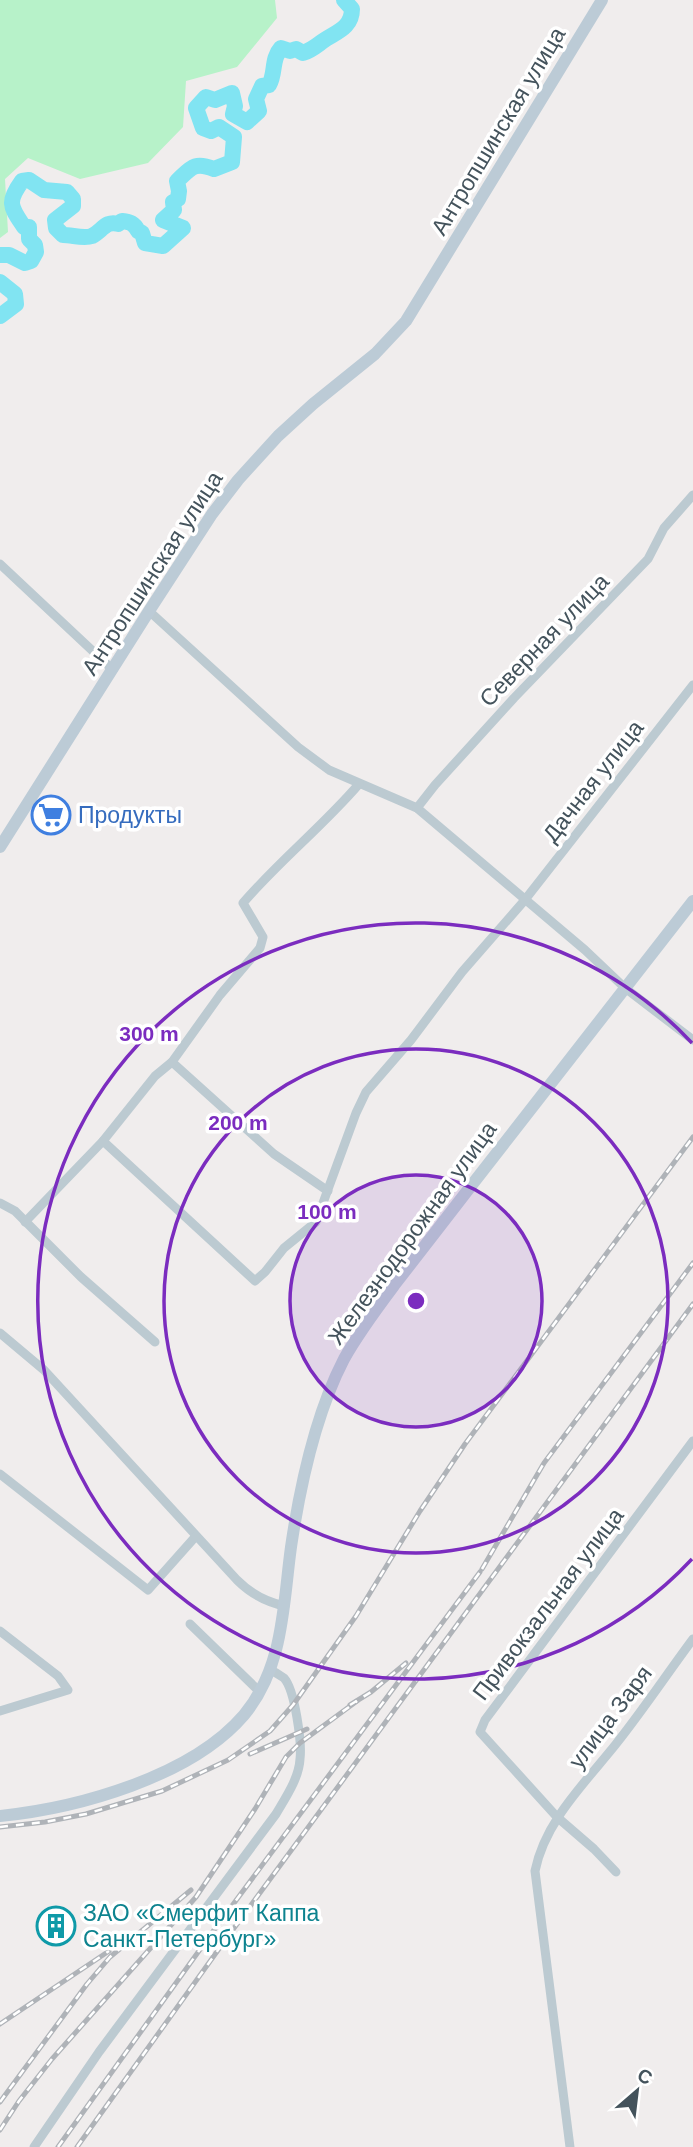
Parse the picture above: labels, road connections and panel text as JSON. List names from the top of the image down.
{
  "streets": {
    "street": [
      "Антропшинская улица",
      "Северная улица",
      "Дачная улица",
      "Железнодорожная улица",
      "Привокзальная улица",
      "улица Заря"
    ]
  },
  "crossings": [
    ["Привокзальная улица", "улица Заря"]
  ],
  "places": {
    "supermarket": ["Продукты"],
    "building": ["ЗАО «Смерфит Каппа Санкт-Петербург»"]
  },
  "north": "top right",
  "rings": ["300 m", "200 m", "100 m"]
}
